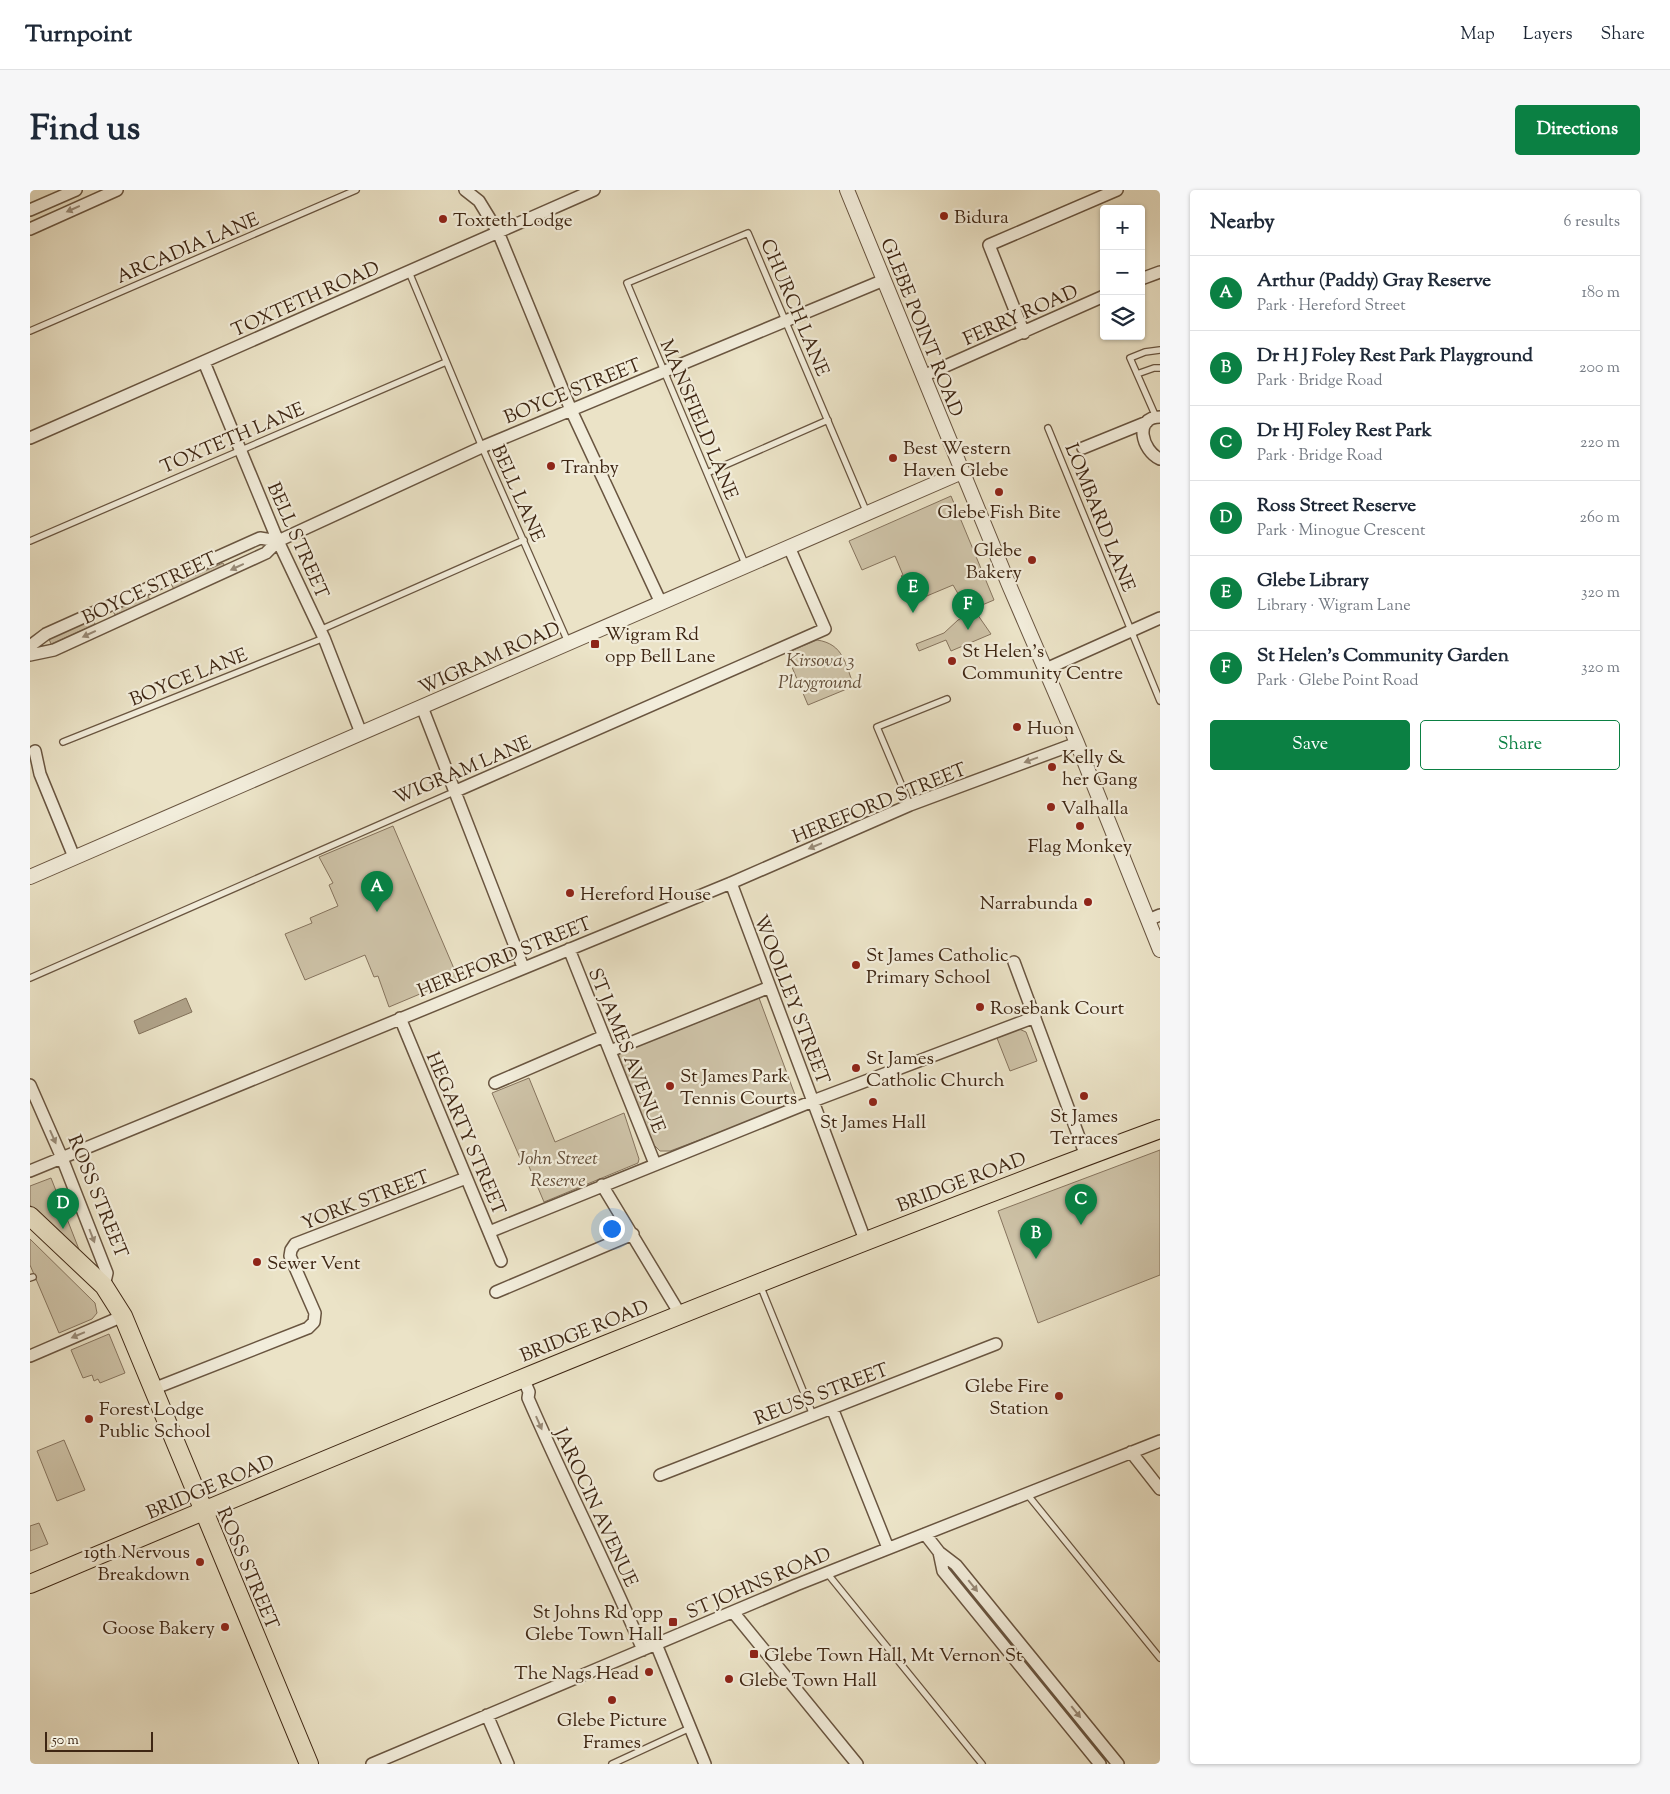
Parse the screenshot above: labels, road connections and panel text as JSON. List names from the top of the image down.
{
  "streets": {
    "main road": ["BRIDGE ROAD", "ROSS STREET"],
    "street": [
      "TOXTETH ROAD",
      "FERRY ROAD",
      "GLEBE POINT ROAD",
      "BOYCE STREET",
      "BELL STREET",
      "WIGRAM ROAD",
      "WIGRAM LANE",
      "HEREFORD STREET",
      "WOOLLEY STREET",
      "ST JAMES AVENUE",
      "HEGARTY STREET",
      "YORK STREET",
      "REUSS STREET",
      "JAROCIN AVENUE",
      "ST JOHNS ROAD"
    ],
    "lane": [
      "ARCADIA LANE",
      "CHURCH LANE",
      "MANSFIELD LANE",
      "TOXTETH LANE",
      "BELL LANE",
      "LOMBARD LANE",
      "BOYCE LANE"
    ]
  },
  "crossings": [
    ["TOXTETH ROAD", "BELL LANE"],
    ["TOXTETH ROAD", "BELL STREET"],
    ["CHURCH LANE", "BOYCE STREET"],
    ["CHURCH LANE", "MANSFIELD LANE"],
    ["CHURCH LANE", "WIGRAM ROAD"],
    ["FERRY ROAD", "GLEBE POINT ROAD"],
    ["GLEBE POINT ROAD", "BOYCE STREET"],
    ["GLEBE POINT ROAD", "WIGRAM ROAD"],
    ["GLEBE POINT ROAD", "HEREFORD STREET"],
    ["BOYCE STREET", "MANSFIELD LANE"],
    ["BOYCE STREET", "BELL LANE"],
    ["BOYCE STREET", "BELL STREET"],
    ["MANSFIELD LANE", "WIGRAM ROAD"],
    ["TOXTETH LANE", "BELL LANE"],
    ["TOXTETH LANE", "BELL STREET"],
    ["BELL LANE", "WIGRAM ROAD"],
    ["BELL LANE", "BOYCE LANE"],
    ["BELL STREET", "WIGRAM ROAD"],
    ["BELL STREET", "BOYCE LANE"],
    ["WIGRAM ROAD", "WIGRAM LANE"],
    ["HEREFORD STREET", "WOOLLEY STREET"],
    ["HEREFORD STREET", "ST JAMES AVENUE"],
    ["HEREFORD STREET", "HEGARTY STREET"],
    ["HEREFORD STREET", "ROSS STREET"],
    ["WOOLLEY STREET", "BRIDGE ROAD"],
    ["HEGARTY STREET", "YORK STREET"],
    ["BRIDGE ROAD", "ROSS STREET"],
    ["BRIDGE ROAD", "JAROCIN AVENUE"],
    ["ROSS STREET", "YORK STREET"],
    ["JAROCIN AVENUE", "ST JOHNS ROAD"]
  ],
  "one_way": ["JAROCIN AVENUE"],
  "parks": ["Kirsova 3 Playground", "John Street Reserve"],
  "places": {
    "other": [
      "Bidura",
      "Toxteth Lodge",
      "Best Western Haven Glebe",
      "Tranby",
      "Glebe Fish Bite",
      "Glebe Bakery",
      "St Helen's Community Centre",
      "Huon",
      "Kelly & her Gang",
      "Valhalla",
      "Flag Monkey",
      "Hereford House",
      "Narrabunda",
      "St James Catholic Primary School",
      "Rosebank Court",
      "St James Catholic Church",
      "St James Park Tennis Courts",
      "St James Terraces",
      "St James Hall",
      "Sewer Vent",
      "Glebe Fire Station",
      "Forest Lodge Public School",
      "19th Nervous Breakdown",
      "Goose Bakery",
      "The Nags Head",
      "Glebe Town Hall",
      "Glebe Picture Frames"
    ],
    "transit": ["Wigram Rd opp Bell Lane", "St Johns Rd opp Glebe Town Hall", "Glebe Town Hall, Mt Vernon St"]
  },
  "scale_bar": "50 m",
  "page": {
    "header": "Turnpoint",
    "nav": ["Map", "Layers", "Share"],
    "title": "Find us",
    "buttons": [
      "Directions",
      ["Save", "Share"]
    ],
    "heading": ["Nearby", "6 results"],
    "map_buttons": ["+", "−"],
    "list": [
      {
        "mark": "A",
        "name": "Arthur (Paddy) Gray Reserve",
        "note": "Park · Hereford Street",
        "value": "180 m"
      },
      {
        "mark": "B",
        "name": "Dr H J Foley Rest Park Playground",
        "note": "Park · Bridge Road",
        "value": "200 m"
      },
      {
        "mark": "C",
        "name": "Dr HJ Foley Rest Park",
        "note": "Park · Bridge Road",
        "value": "220 m"
      },
      {
        "mark": "D",
        "name": "Ross Street Reserve",
        "note": "Park · Minogue Crescent",
        "value": "260 m"
      },
      {
        "mark": "E",
        "name": "Glebe Library",
        "note": "Library · Wigram Lane",
        "value": "320 m"
      },
      {
        "mark": "F",
        "name": "St Helen's Community Garden",
        "note": "Park · Glebe Point Road",
        "value": "320 m"
      }
    ],
    "pins": [
      "E",
      "F",
      "A",
      "C",
      "D",
      "B"
    ],
    "scale": "50 m"
  }
}
